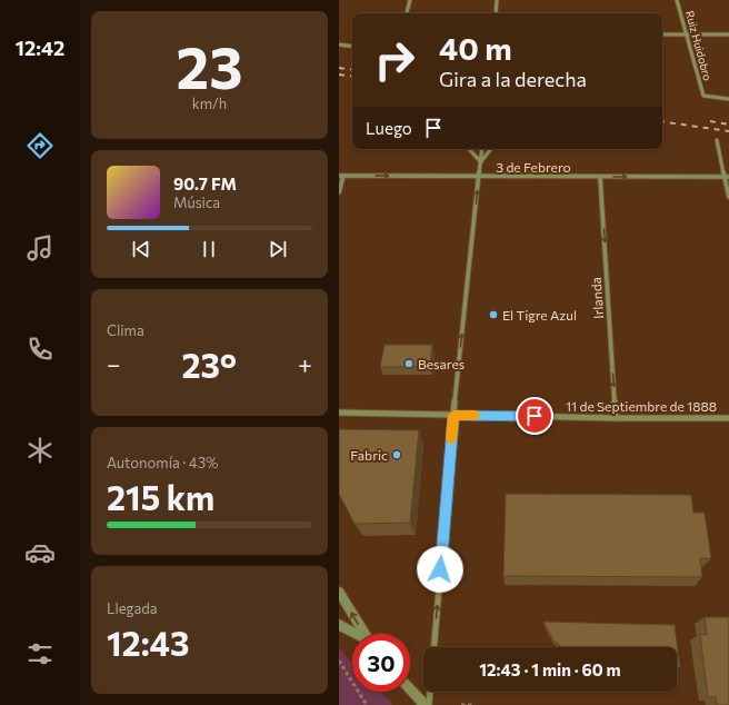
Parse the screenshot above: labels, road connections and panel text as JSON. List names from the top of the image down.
{
  "streets": {
    "street": [
      "Ruiz Huidobro",
      "3 de Febrero",
      "Irlanda",
      "11 de Septiembre de 1888"
    ]
  },
  "crossings": [
    ["3 de Febrero", "Irlanda"],
    ["Irlanda", "11 de Septiembre de 1888"]
  ],
  "one_way": ["3 de Febrero", "Irlanda"],
  "places": ["El Tigre Azul", "Besares", "Fabric"],
  "page": {
    "tabs": "12:42",
    "tile": [
      ["23", "km/h"],
      "Clima",
      ["Autonomía · 43%", "215 km"],
      ["Llegada", "12:43"]
    ],
    "turn": ["40 m", "Gira a la derecha"],
    "then": "Luego",
    "song": ["90.7 FM", "Música"],
    "heat": ["−", "23°", "+"],
    "limit": "30",
    "trip": "12:43 · 1 min · 60 m"
  }
}
